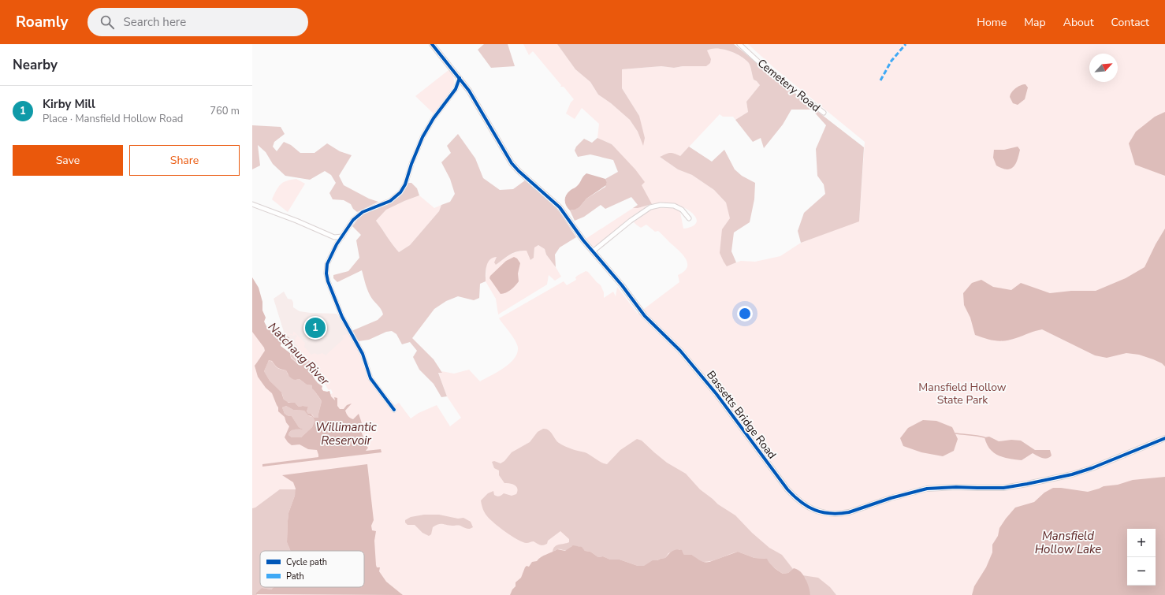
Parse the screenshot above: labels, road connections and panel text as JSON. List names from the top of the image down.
{
  "streets": {
    "street": ["Cemetery Road", "Bassetts Bridge Road"]
  },
  "water": ["Natchaug River", "Willimantic Reservoir", "Mansfield Hollow Lake"],
  "parks": ["Mansfield Hollow State Park"],
  "legend": ["Cycle path", "Path"],
  "north": "top right",
  "page": {
    "header": "Roamly",
    "search": "Search here",
    "nav": [
      "Home",
      "Map",
      "About",
      "Contact"
    ],
    "heading": "Nearby",
    "list": [
      {
        "mark": "1",
        "name": "Kirby Mill",
        "note": "Place · Mansfield Hollow Road",
        "value": "760 m"
      }
    ],
    "buttons": ["Save", "Share"],
    "pins": "1",
    "map_buttons": ["+", "−"]
  }
}
